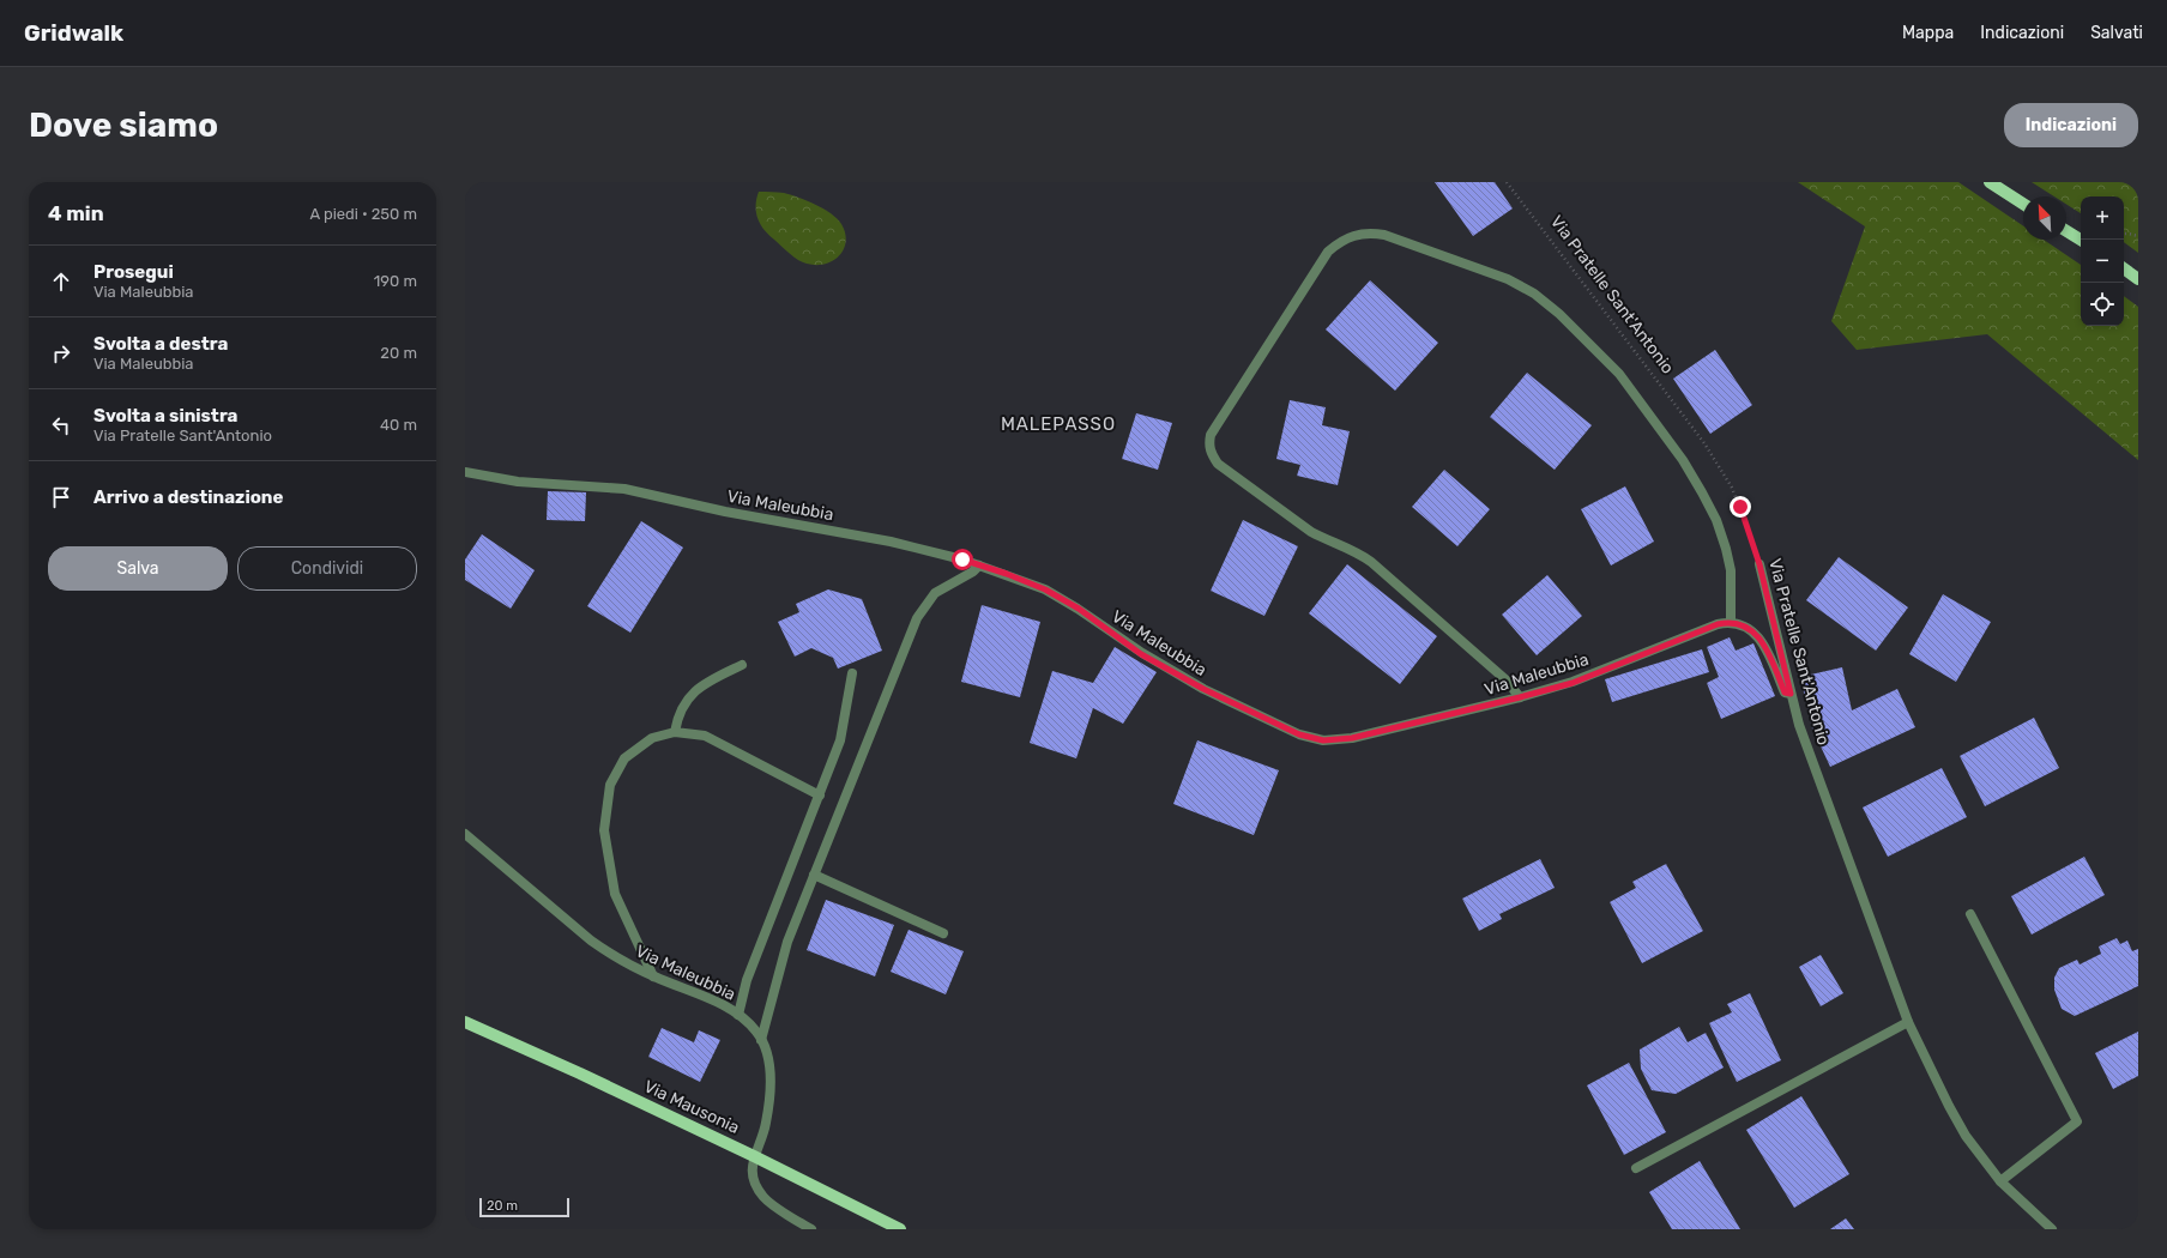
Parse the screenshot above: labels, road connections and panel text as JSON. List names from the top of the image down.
{
  "streets": {
    "main road": ["Via Mausonia"],
    "street": ["Via Pratelle Sant'Antonio", "Via Maleubbia"]
  },
  "crossings": [
    ["Via Maleubbia", "Via Mausonia"]
  ],
  "districts": ["MALEPASSO"],
  "scale_bar": "20 m",
  "north": "top left",
  "page": {
    "header": "Gridwalk",
    "nav": ["Mappa", "Indicazioni", "Salvati"],
    "buttons": [
      "Indicazioni",
      ["Salva", "Condividi"]
    ],
    "title": "Dove siamo",
    "heading": ["4 min", "A piedi · 250 m"],
    "map_buttons": ["+", "−"],
    "list": [
      ["Prosegui", "Via Maleubbia", "190 m"],
      ["Svolta a destra", "Via Maleubbia", "20 m"],
      ["Svolta a sinistra", "Via Pratelle Sant'Antonio", "40 m"],
      "Arrivo a destinazione"
    ],
    "scale": "20 m"
  }
}
